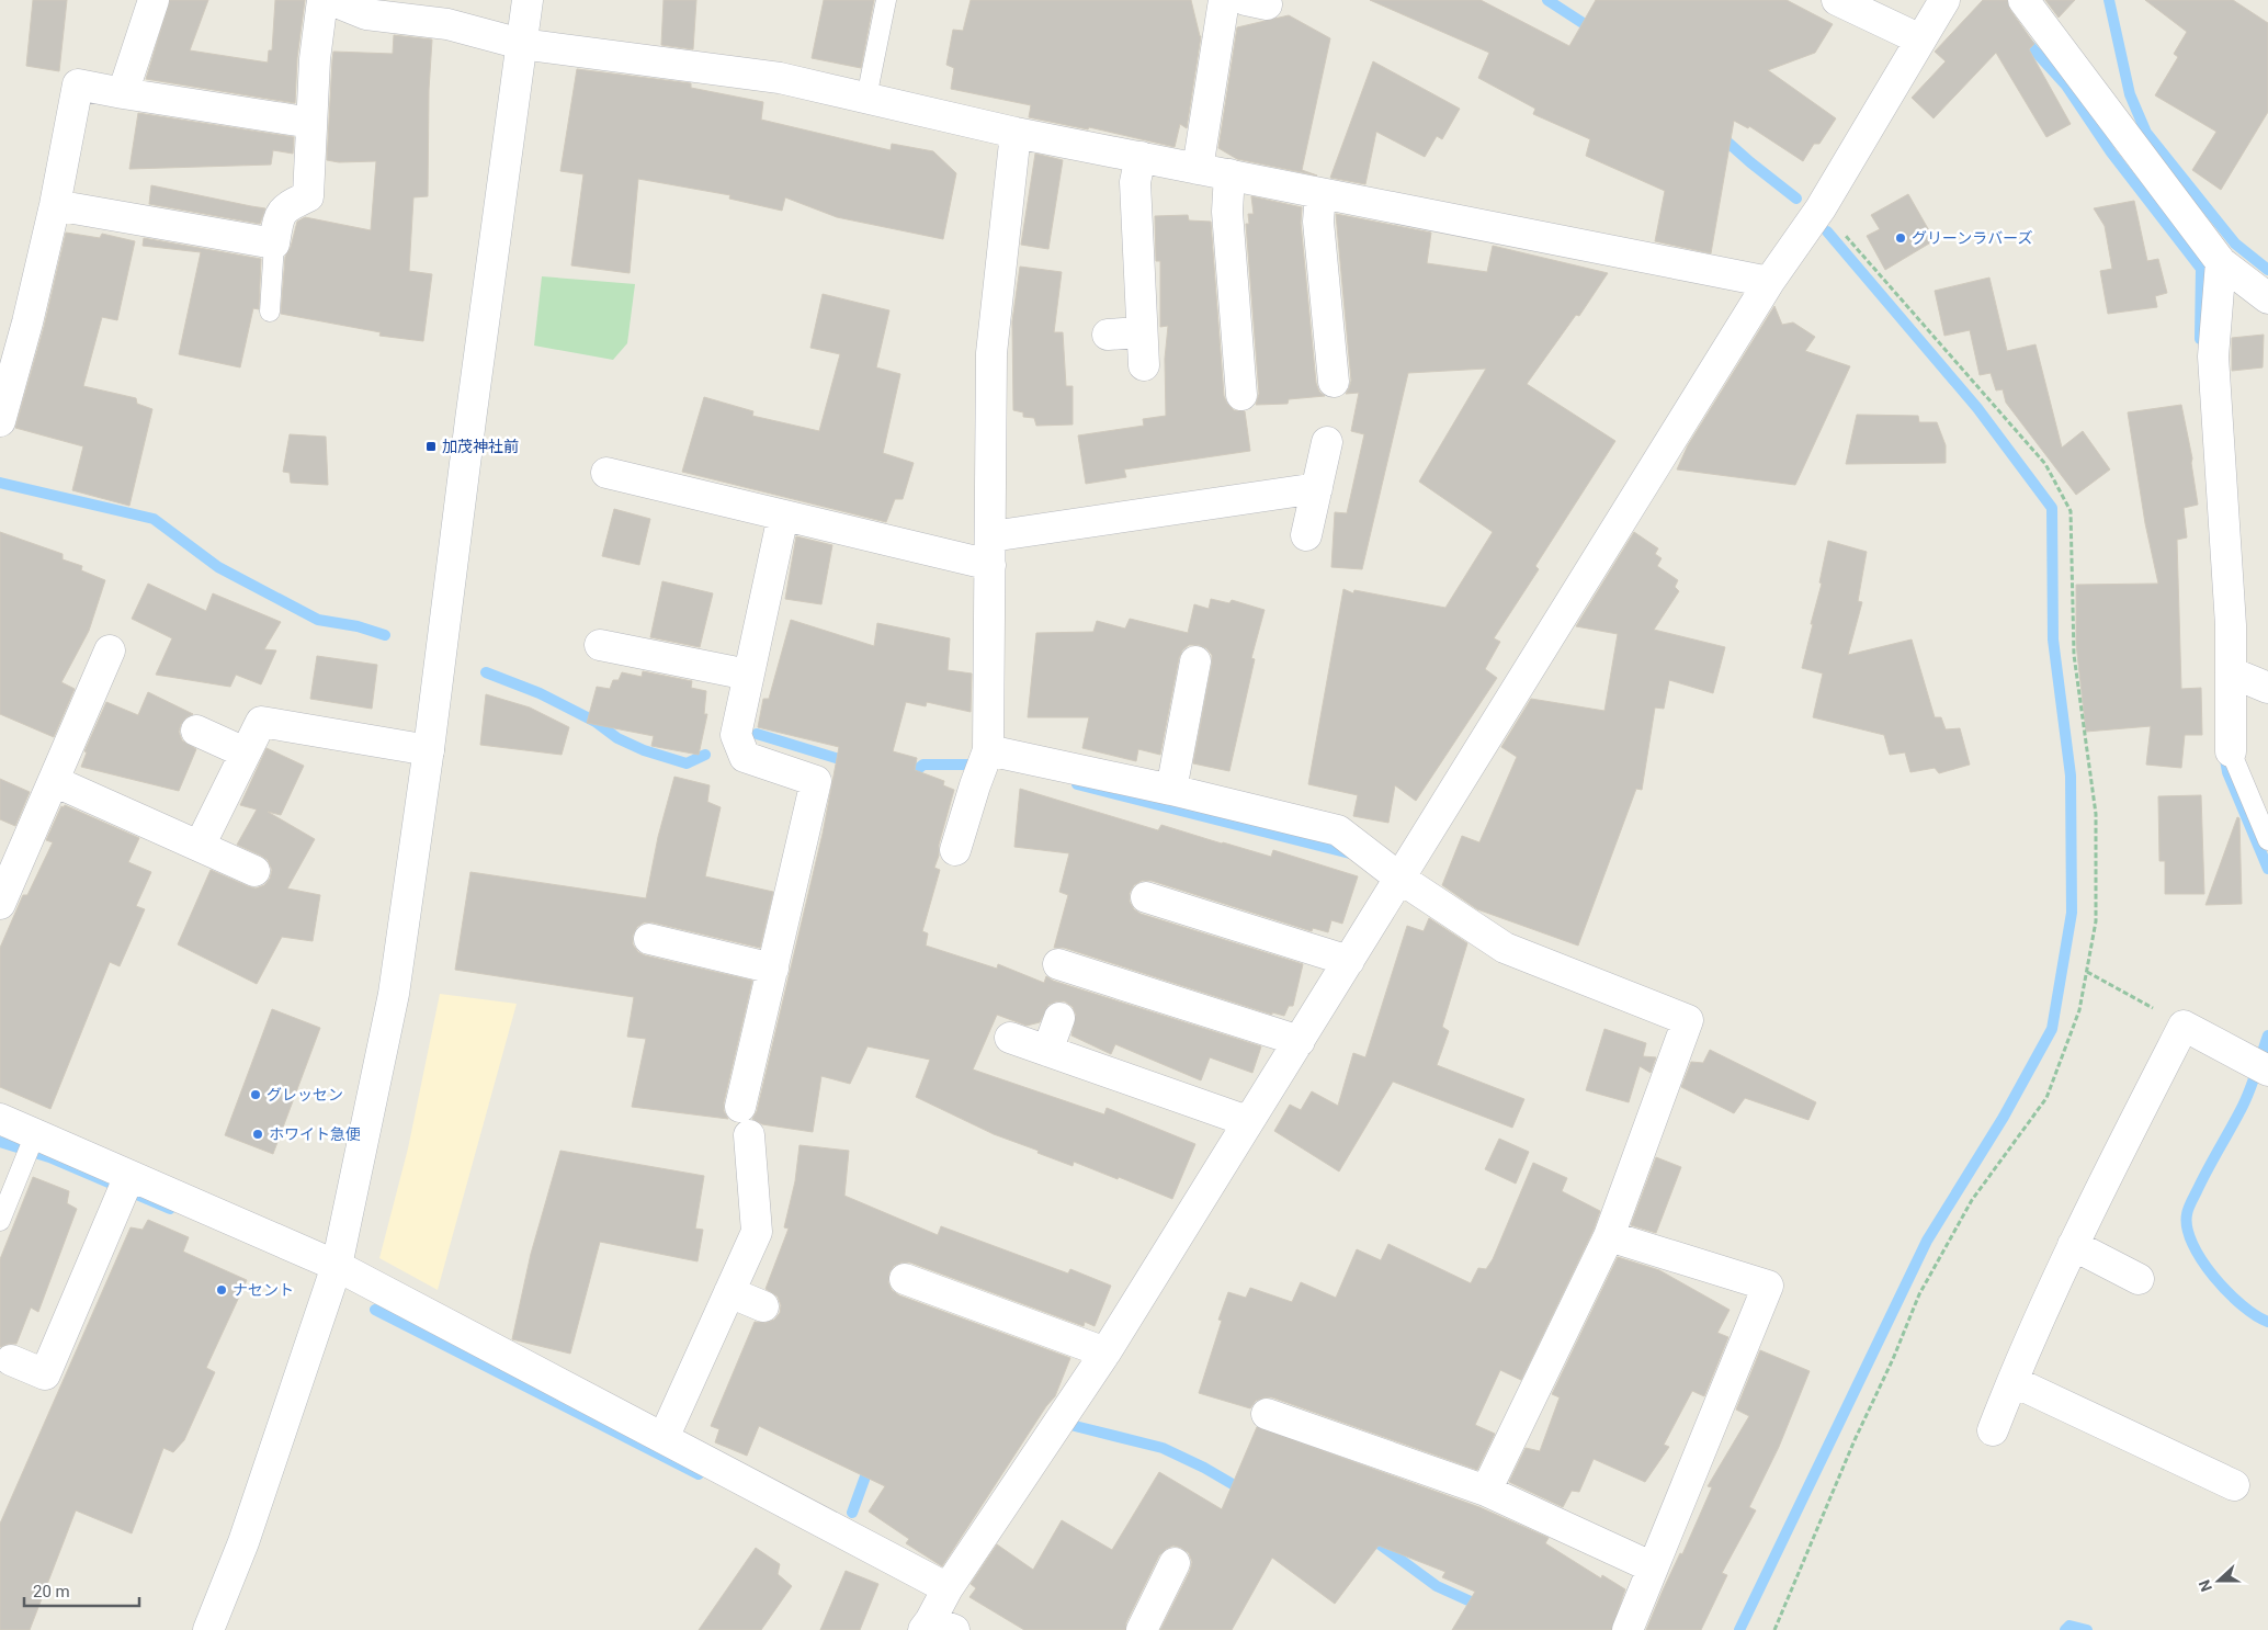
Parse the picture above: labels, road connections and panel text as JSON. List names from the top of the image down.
{
  "places": {
    "other": [
      "グリーンラバーズ",
      "グレッセン",
      "ホワイト急便",
      "ナセント"
    ],
    "transit": ["加茂神社前"]
  },
  "scale_bar": "20 m",
  "north": "left"
}
